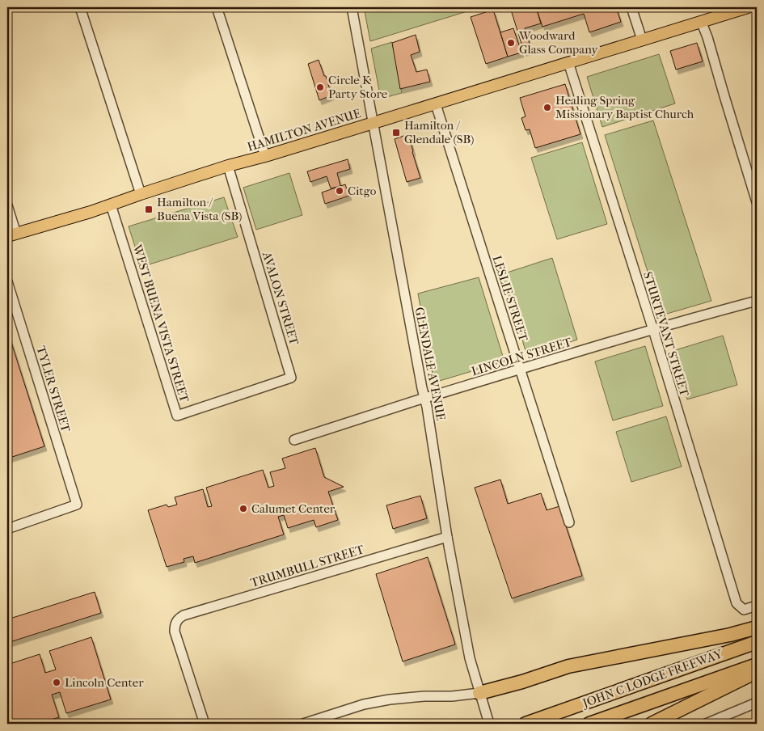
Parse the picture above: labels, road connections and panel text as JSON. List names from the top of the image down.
{
  "streets": {
    "highway": ["JOHN C LODGE FREEWAY"],
    "main road": ["HAMILTON AVENUE"],
    "street": [
      "AVALON STREET",
      "LESLIE STREET",
      "WEST BUENA VISTA STREET",
      "STURTEVANT STREET",
      "LINCOLN STREET",
      "GLENDALE AVENUE",
      "TYLER STREET",
      "TRUMBULL STREET"
    ]
  },
  "crossings": [
    ["HAMILTON AVENUE", "AVALON STREET"],
    ["HAMILTON AVENUE", "LESLIE STREET"],
    ["HAMILTON AVENUE", "WEST BUENA VISTA STREET"],
    ["HAMILTON AVENUE", "STURTEVANT STREET"],
    ["HAMILTON AVENUE", "GLENDALE AVENUE"],
    ["AVALON STREET", "WEST BUENA VISTA STREET"],
    ["LESLIE STREET", "LINCOLN STREET"],
    ["STURTEVANT STREET", "LINCOLN STREET"],
    ["LINCOLN STREET", "GLENDALE AVENUE"],
    ["GLENDALE AVENUE", "TRUMBULL STREET"]
  ],
  "places": {
    "other": [
      "Woodward Glass Company",
      "Circle K Party Store",
      "Healing Spring Missionary Baptist Church",
      "Citgo",
      "Calumet Center",
      "Lincoln Center"
    ],
    "transit": ["Hamilton / Glendale (SB)", "Hamilton / Buena Vista (SB)"]
  }
}
